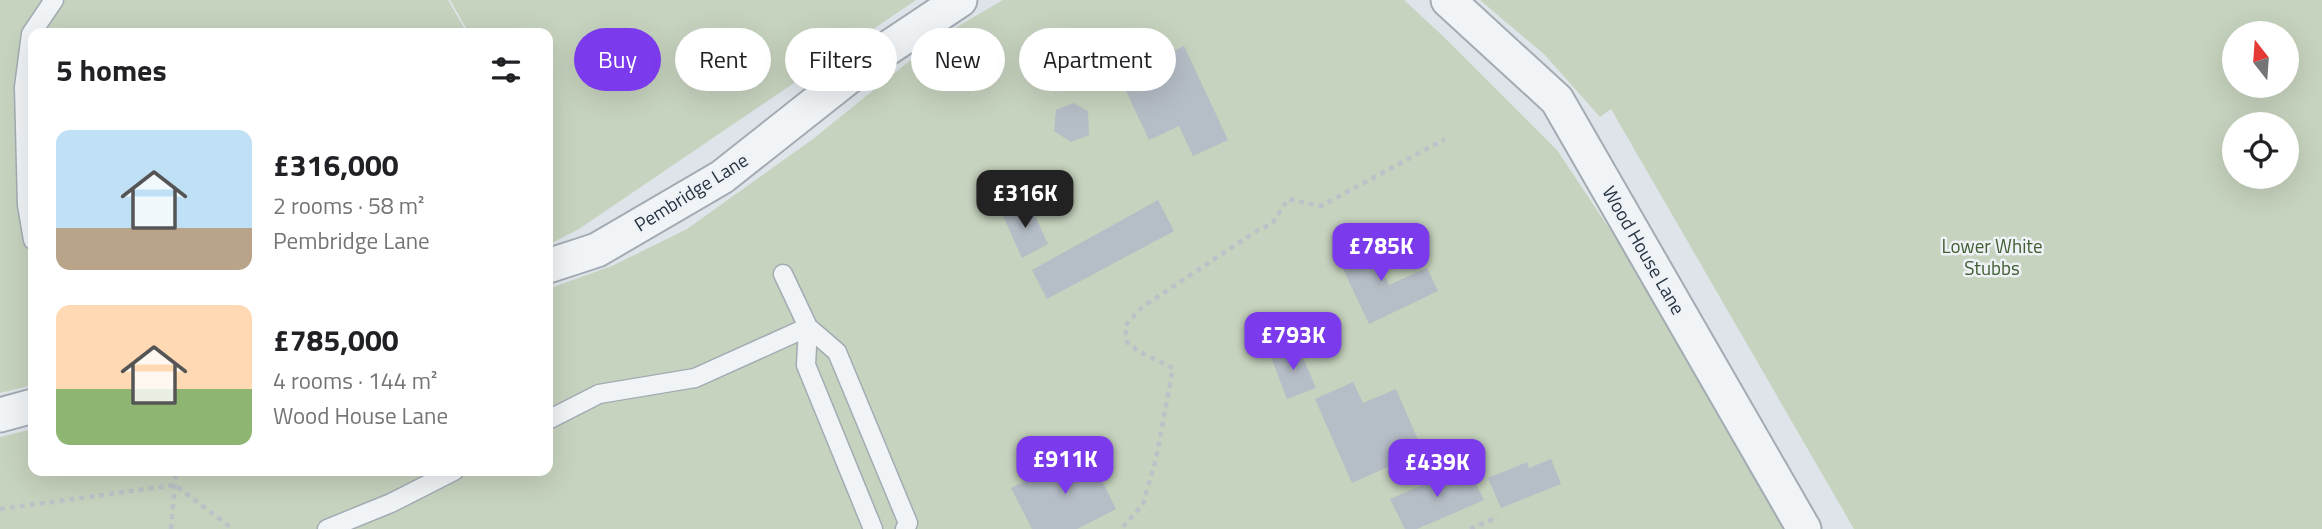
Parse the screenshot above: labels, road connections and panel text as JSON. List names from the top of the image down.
{
  "streets": {
    "street": ["Pembridge Lane", "Wood House Lane"]
  },
  "parks": ["Lower White Stubbs"],
  "north": "top",
  "page": {
    "chip": [
      "Buy",
      "Rent",
      "Filters",
      "New",
      "Apartment"
    ],
    "heading": "5 homes",
    "list": [
      {
        "name": "£316,000",
        "note": "2 rooms · 58 m² · Pembridge Lane"
      },
      {
        "name": "£785,000",
        "note": "4 rooms · 144 m² · Wood House Lane"
      }
    ],
    "price": [
      "£316K",
      "£785K",
      "£793K",
      "£911K",
      "£439K"
    ]
  }
}
